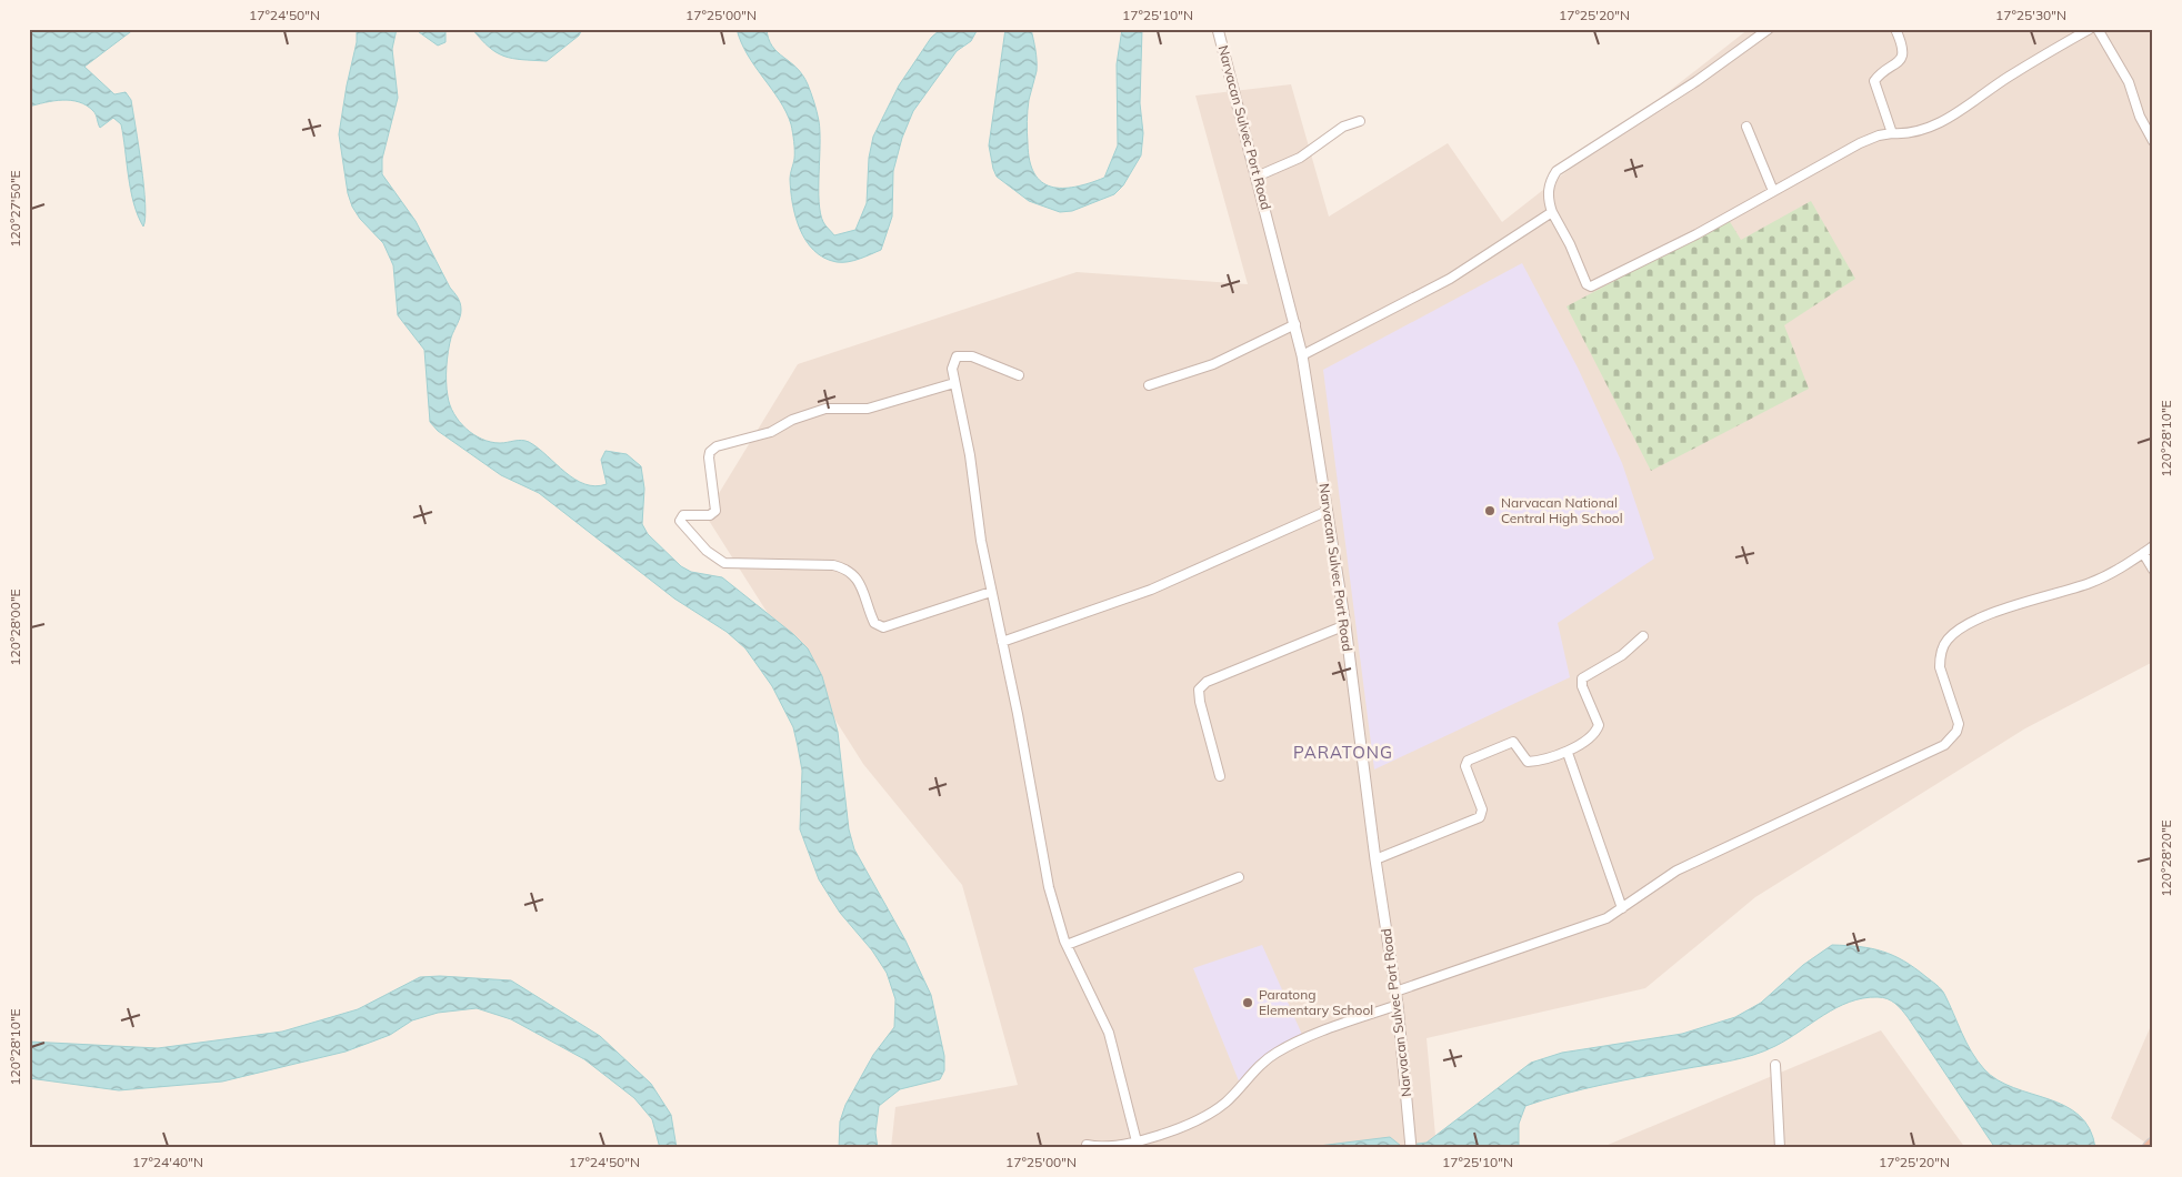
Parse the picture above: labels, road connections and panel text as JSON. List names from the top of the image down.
{
  "streets": {
    "street": ["Narvacan Sulvec Port Road"]
  },
  "districts": ["PARATONG"],
  "places": ["Narvacan National Central High School", "Paratong Elementary School"],
  "coordinates": [
    "17°24'50\"N",
    "17°25'00\"N",
    "17°25'10\"N",
    "17°25'20\"N",
    "17°25'30\"N",
    "120°27'50\"E",
    "120°28'10\"E",
    "120°28'00\"E",
    "120°28'20\"E",
    "17°24'40\"N"
  ]
}
